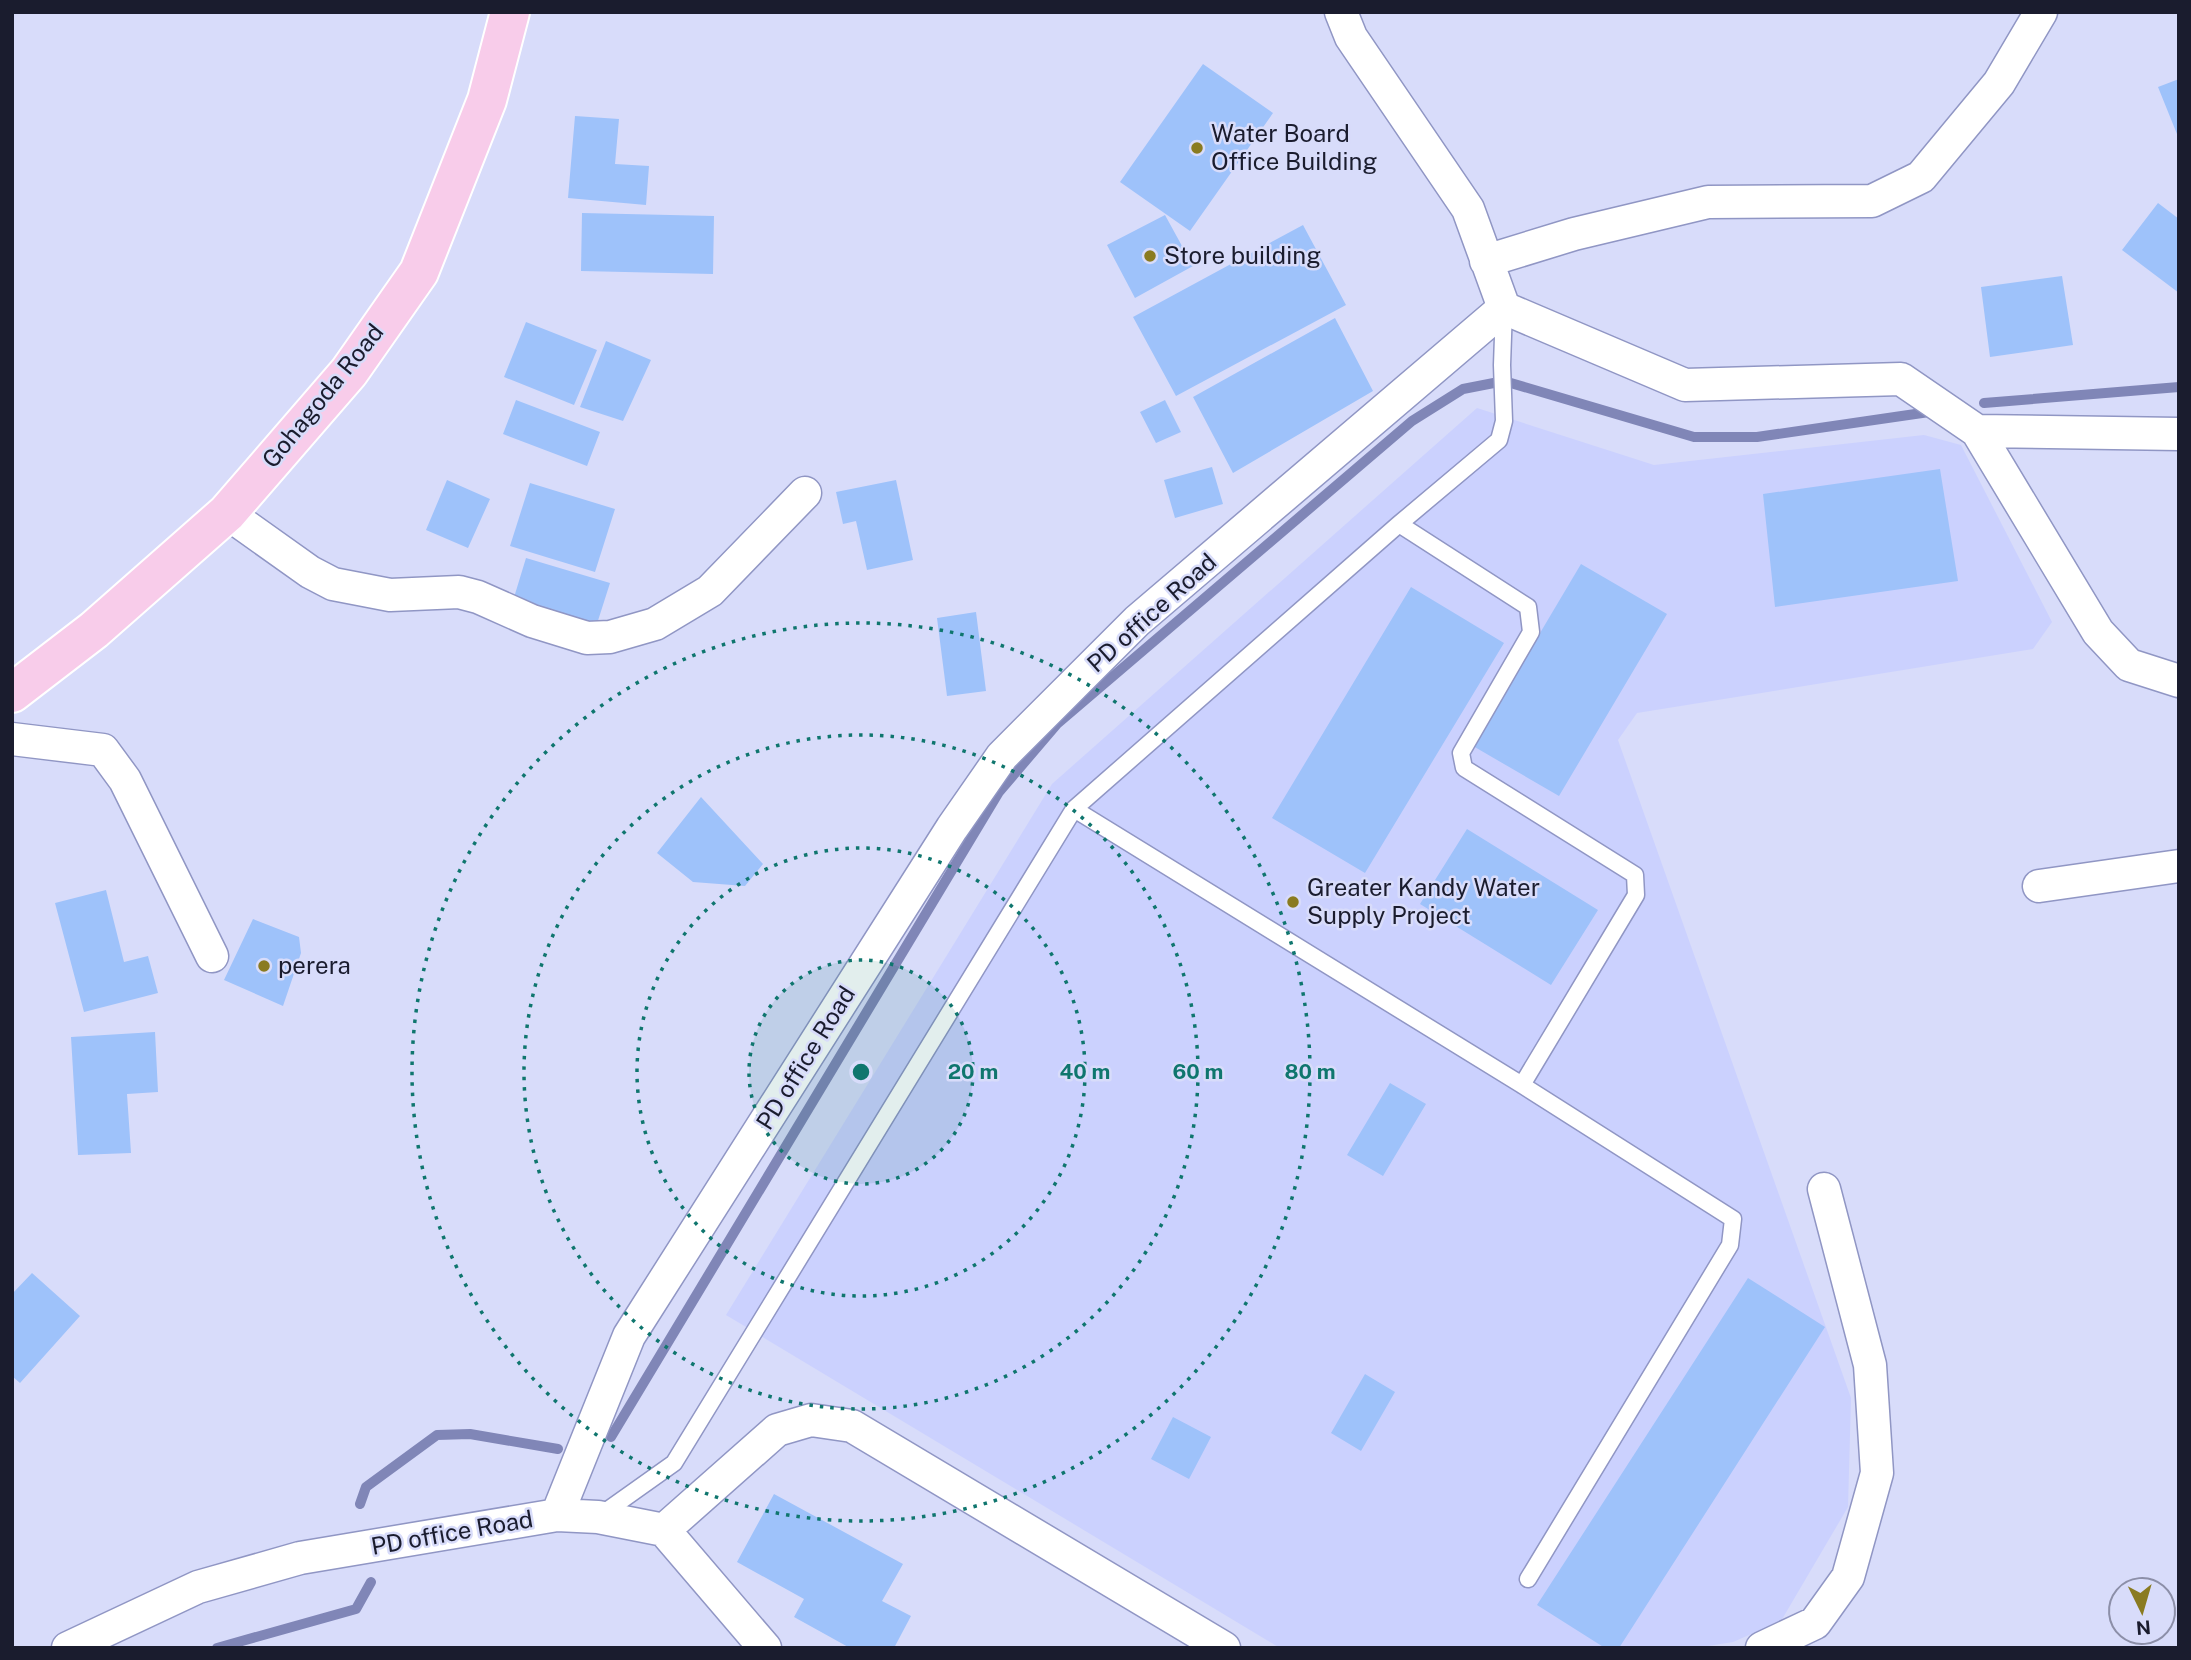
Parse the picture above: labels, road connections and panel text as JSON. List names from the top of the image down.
{
  "streets": {
    "main road": ["Gohagoda Road"],
    "street": ["PD office Road"]
  },
  "places": [
    "Water Board Office Building",
    "Store building",
    "Greater Kandy Water Supply Project",
    "perera"
  ],
  "north": "bottom",
  "rings": [
    "20 m",
    "40 m",
    "60 m",
    "80 m"
  ]
}
